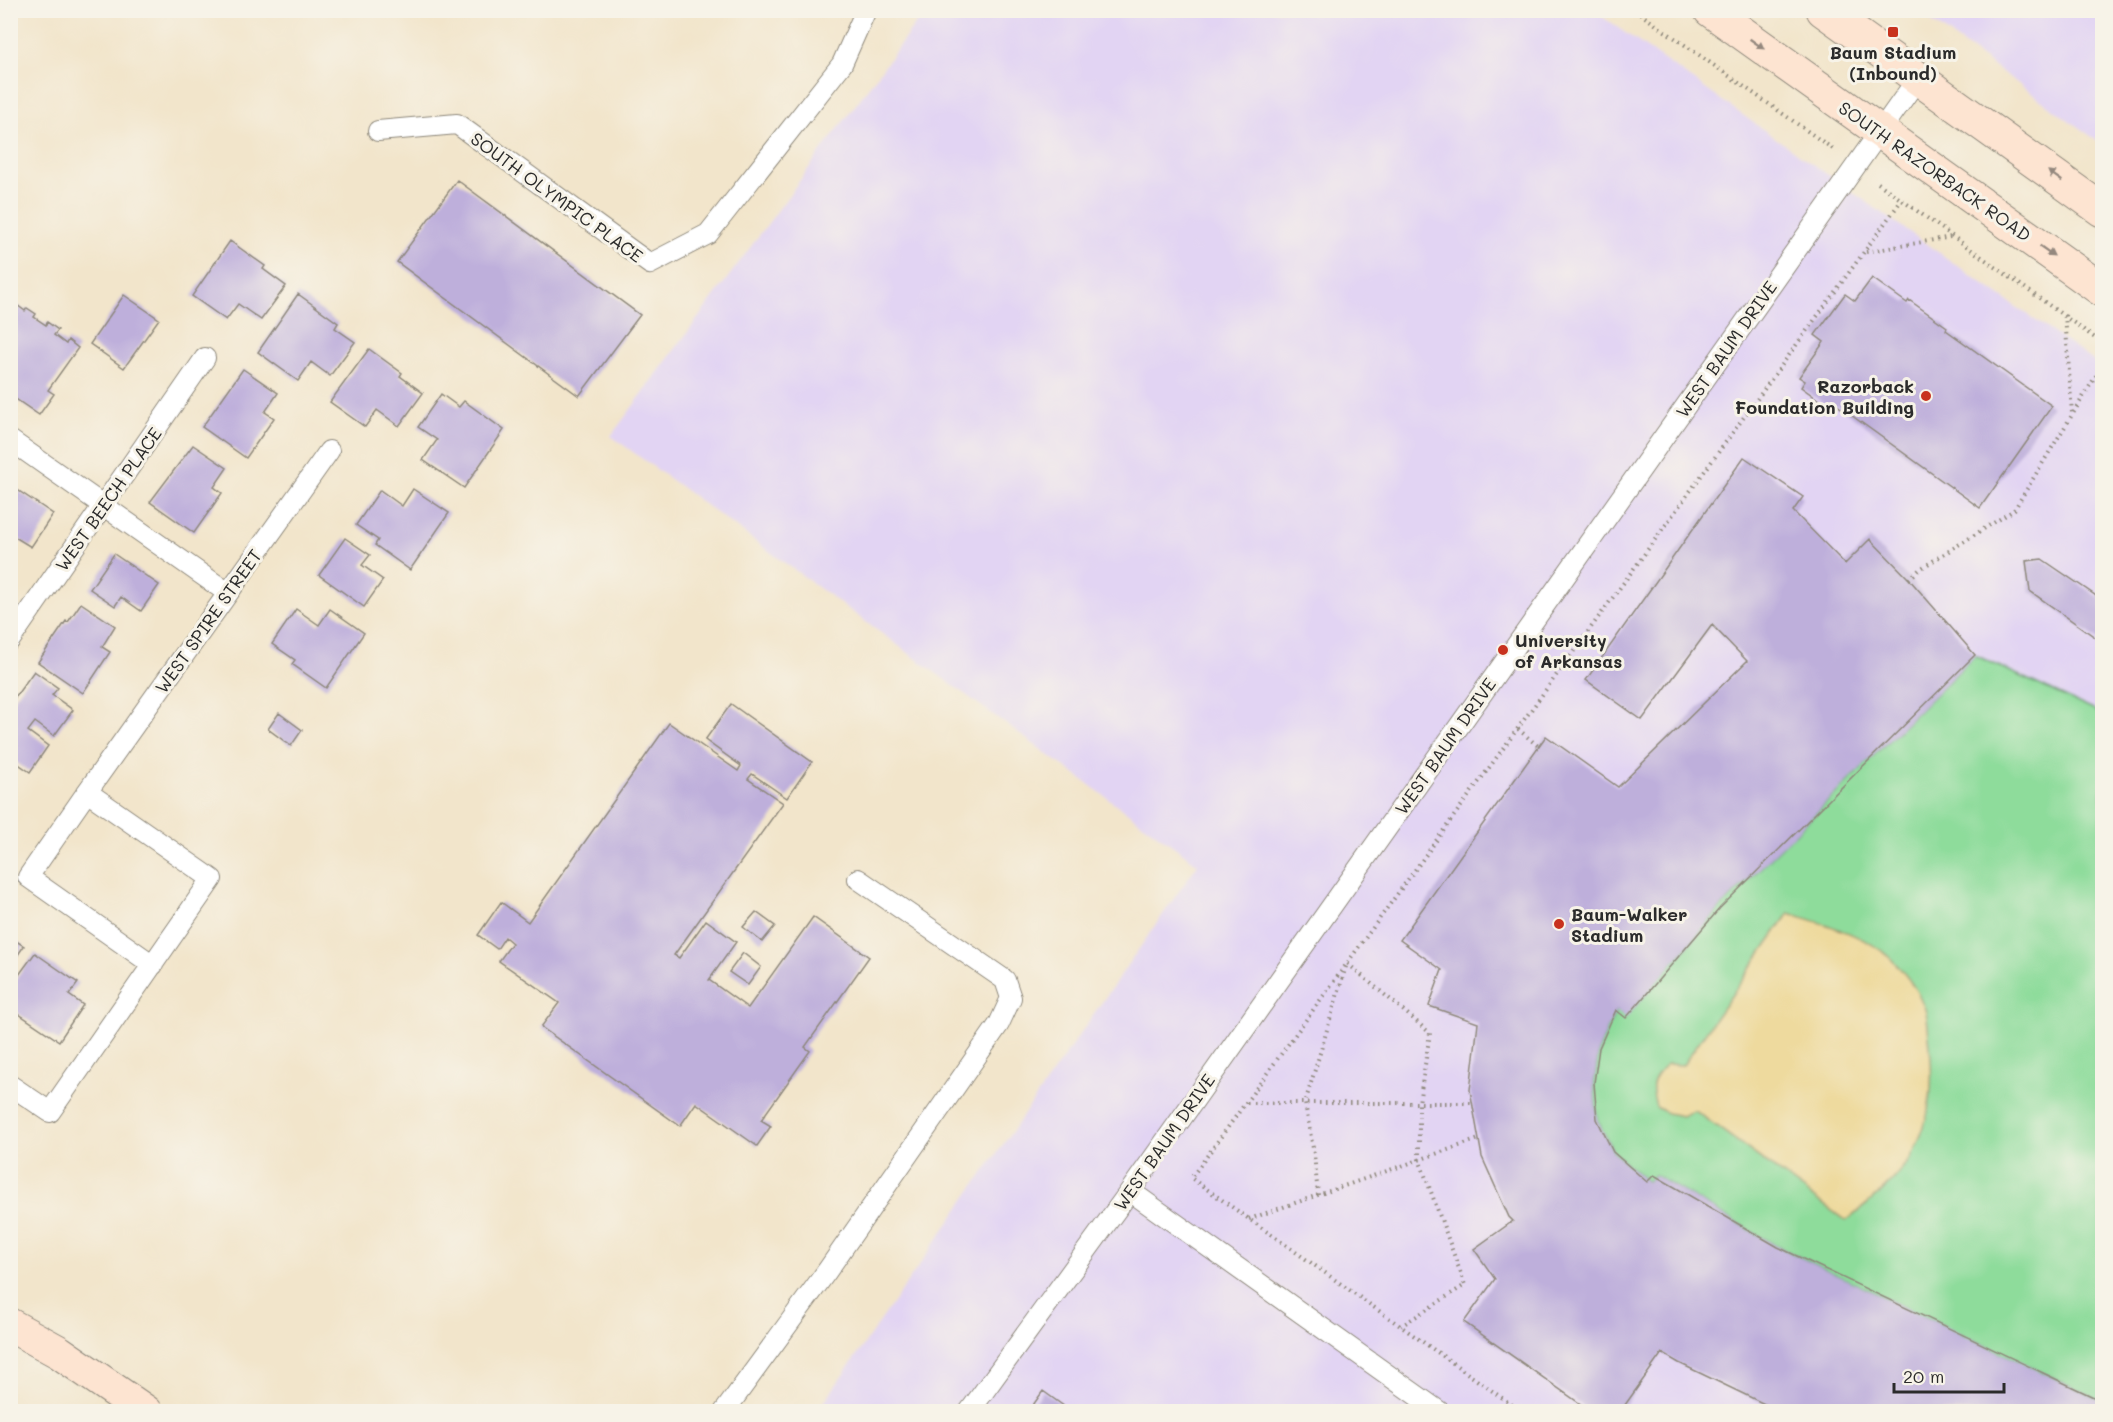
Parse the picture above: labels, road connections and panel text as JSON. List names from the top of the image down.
{
  "streets": {
    "main road": ["SOUTH RAZORBACK ROAD"],
    "lane": [
      "SOUTH OLYMPIC PLACE",
      "WEST BAUM DRIVE",
      "WEST BEECH PLACE",
      "WEST SPIRE STREET"
    ]
  },
  "crossings": [
    ["SOUTH RAZORBACK ROAD", "WEST BAUM DRIVE"]
  ],
  "places": {
    "transit": ["Baum Stadium (Inbound)"],
    "other": ["Razorback Foundation Building", "University of Arkansas", "Baum-Walker Stadium"]
  },
  "scale_bar": "20 m"
}
